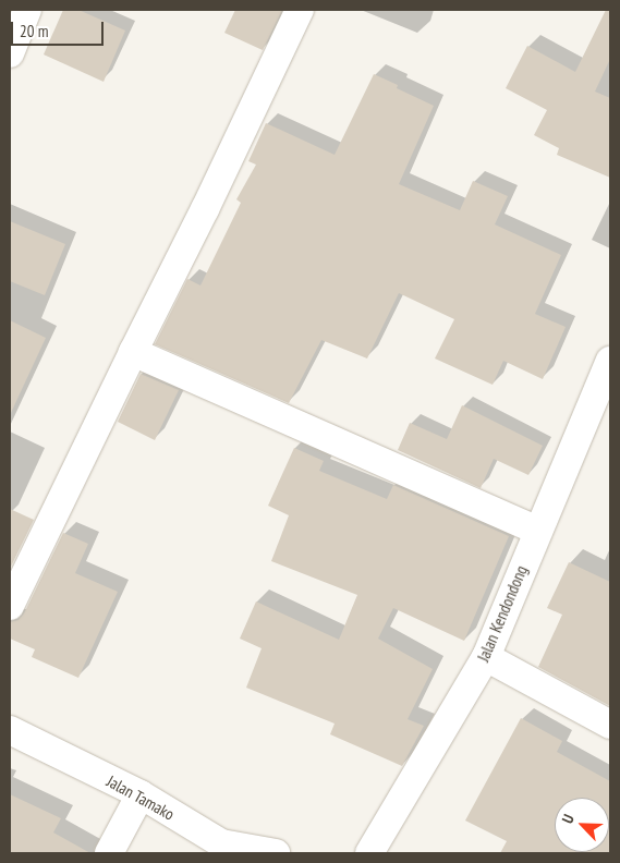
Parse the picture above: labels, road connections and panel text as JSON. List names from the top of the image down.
{
  "streets": {
    "street": ["Jalan Kendondong", "Jalan Tamako"]
  },
  "scale_bar": "20 m",
  "north": "top left"
}
